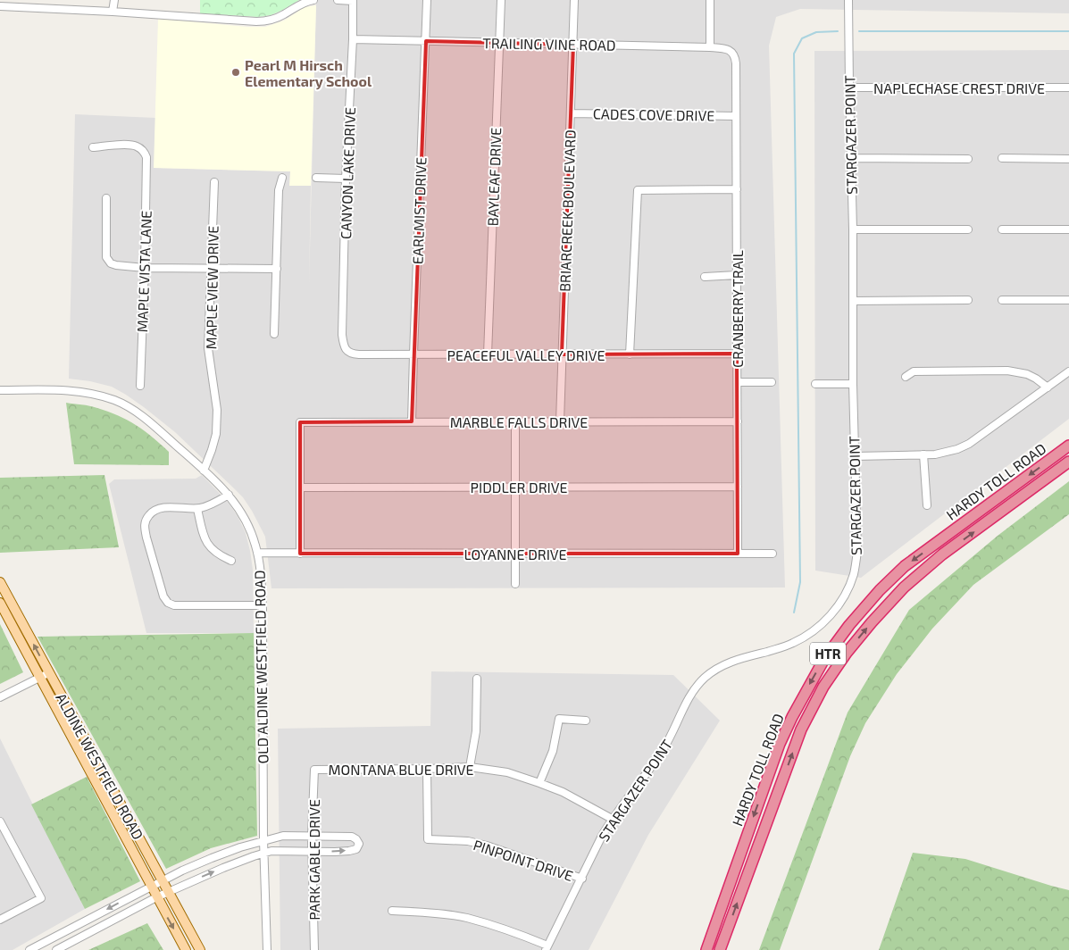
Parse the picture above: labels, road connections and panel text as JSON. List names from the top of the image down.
{
  "streets": {
    "highway": ["HARDY TOLL ROAD", "HTR"],
    "main road": ["ALDINE WESTFIELD ROAD"],
    "street": [
      "TRAILING VINE ROAD",
      "NAPLECHASE CREST DRIVE",
      "CADES COVE DRIVE",
      "STARGAZER POINT",
      "CANYON LAKE DRIVE",
      "BAYLEAF DRIVE",
      "EARLMIST DRIVE",
      "BRIARCREEK BOULEVARD",
      "MAPLE VISTA LANE",
      "MAPLE VIEW DRIVE",
      "CRANBERRY TRAIL",
      "PEACEFUL VALLEY DRIVE",
      "MARBLE FALLS DRIVE",
      "PIDDLER DRIVE",
      "LOYANNE DRIVE",
      "OLD ALDINE WESTFIELD ROAD",
      "MONTANA BLUE DRIVE",
      "PARK GABLE DRIVE",
      "PINPOINT DRIVE"
    ]
  },
  "crossings": [
    ["TRAILING VINE ROAD", "CANYON LAKE DRIVE"],
    ["TRAILING VINE ROAD", "BAYLEAF DRIVE"],
    ["TRAILING VINE ROAD", "EARLMIST DRIVE"],
    ["TRAILING VINE ROAD", "BRIARCREEK BOULEVARD"],
    ["TRAILING VINE ROAD", "CRANBERRY TRAIL"],
    ["NAPLECHASE CREST DRIVE", "STARGAZER POINT"],
    ["CADES COVE DRIVE", "BRIARCREEK BOULEVARD"],
    ["CADES COVE DRIVE", "CRANBERRY TRAIL"],
    ["STARGAZER POINT", "MONTANA BLUE DRIVE"],
    ["STARGAZER POINT", "PINPOINT DRIVE"],
    ["CANYON LAKE DRIVE", "PEACEFUL VALLEY DRIVE"],
    ["BAYLEAF DRIVE", "PEACEFUL VALLEY DRIVE"],
    ["EARLMIST DRIVE", "PEACEFUL VALLEY DRIVE"],
    ["EARLMIST DRIVE", "MARBLE FALLS DRIVE"],
    ["BRIARCREEK BOULEVARD", "PEACEFUL VALLEY DRIVE"],
    ["BRIARCREEK BOULEVARD", "MARBLE FALLS DRIVE"],
    ["MAPLE VIEW DRIVE", "OLD ALDINE WESTFIELD ROAD"],
    ["CRANBERRY TRAIL", "PEACEFUL VALLEY DRIVE"],
    ["CRANBERRY TRAIL", "MARBLE FALLS DRIVE"],
    ["CRANBERRY TRAIL", "PIDDLER DRIVE"],
    ["CRANBERRY TRAIL", "LOYANNE DRIVE"],
    ["MARBLE FALLS DRIVE", "PIDDLER DRIVE"],
    ["LOYANNE DRIVE", "OLD ALDINE WESTFIELD ROAD"],
    ["MONTANA BLUE DRIVE", "PARK GABLE DRIVE"],
    ["MONTANA BLUE DRIVE", "PINPOINT DRIVE"]
  ],
  "places": ["Pearl M Hirsch Elementary School"]
}
